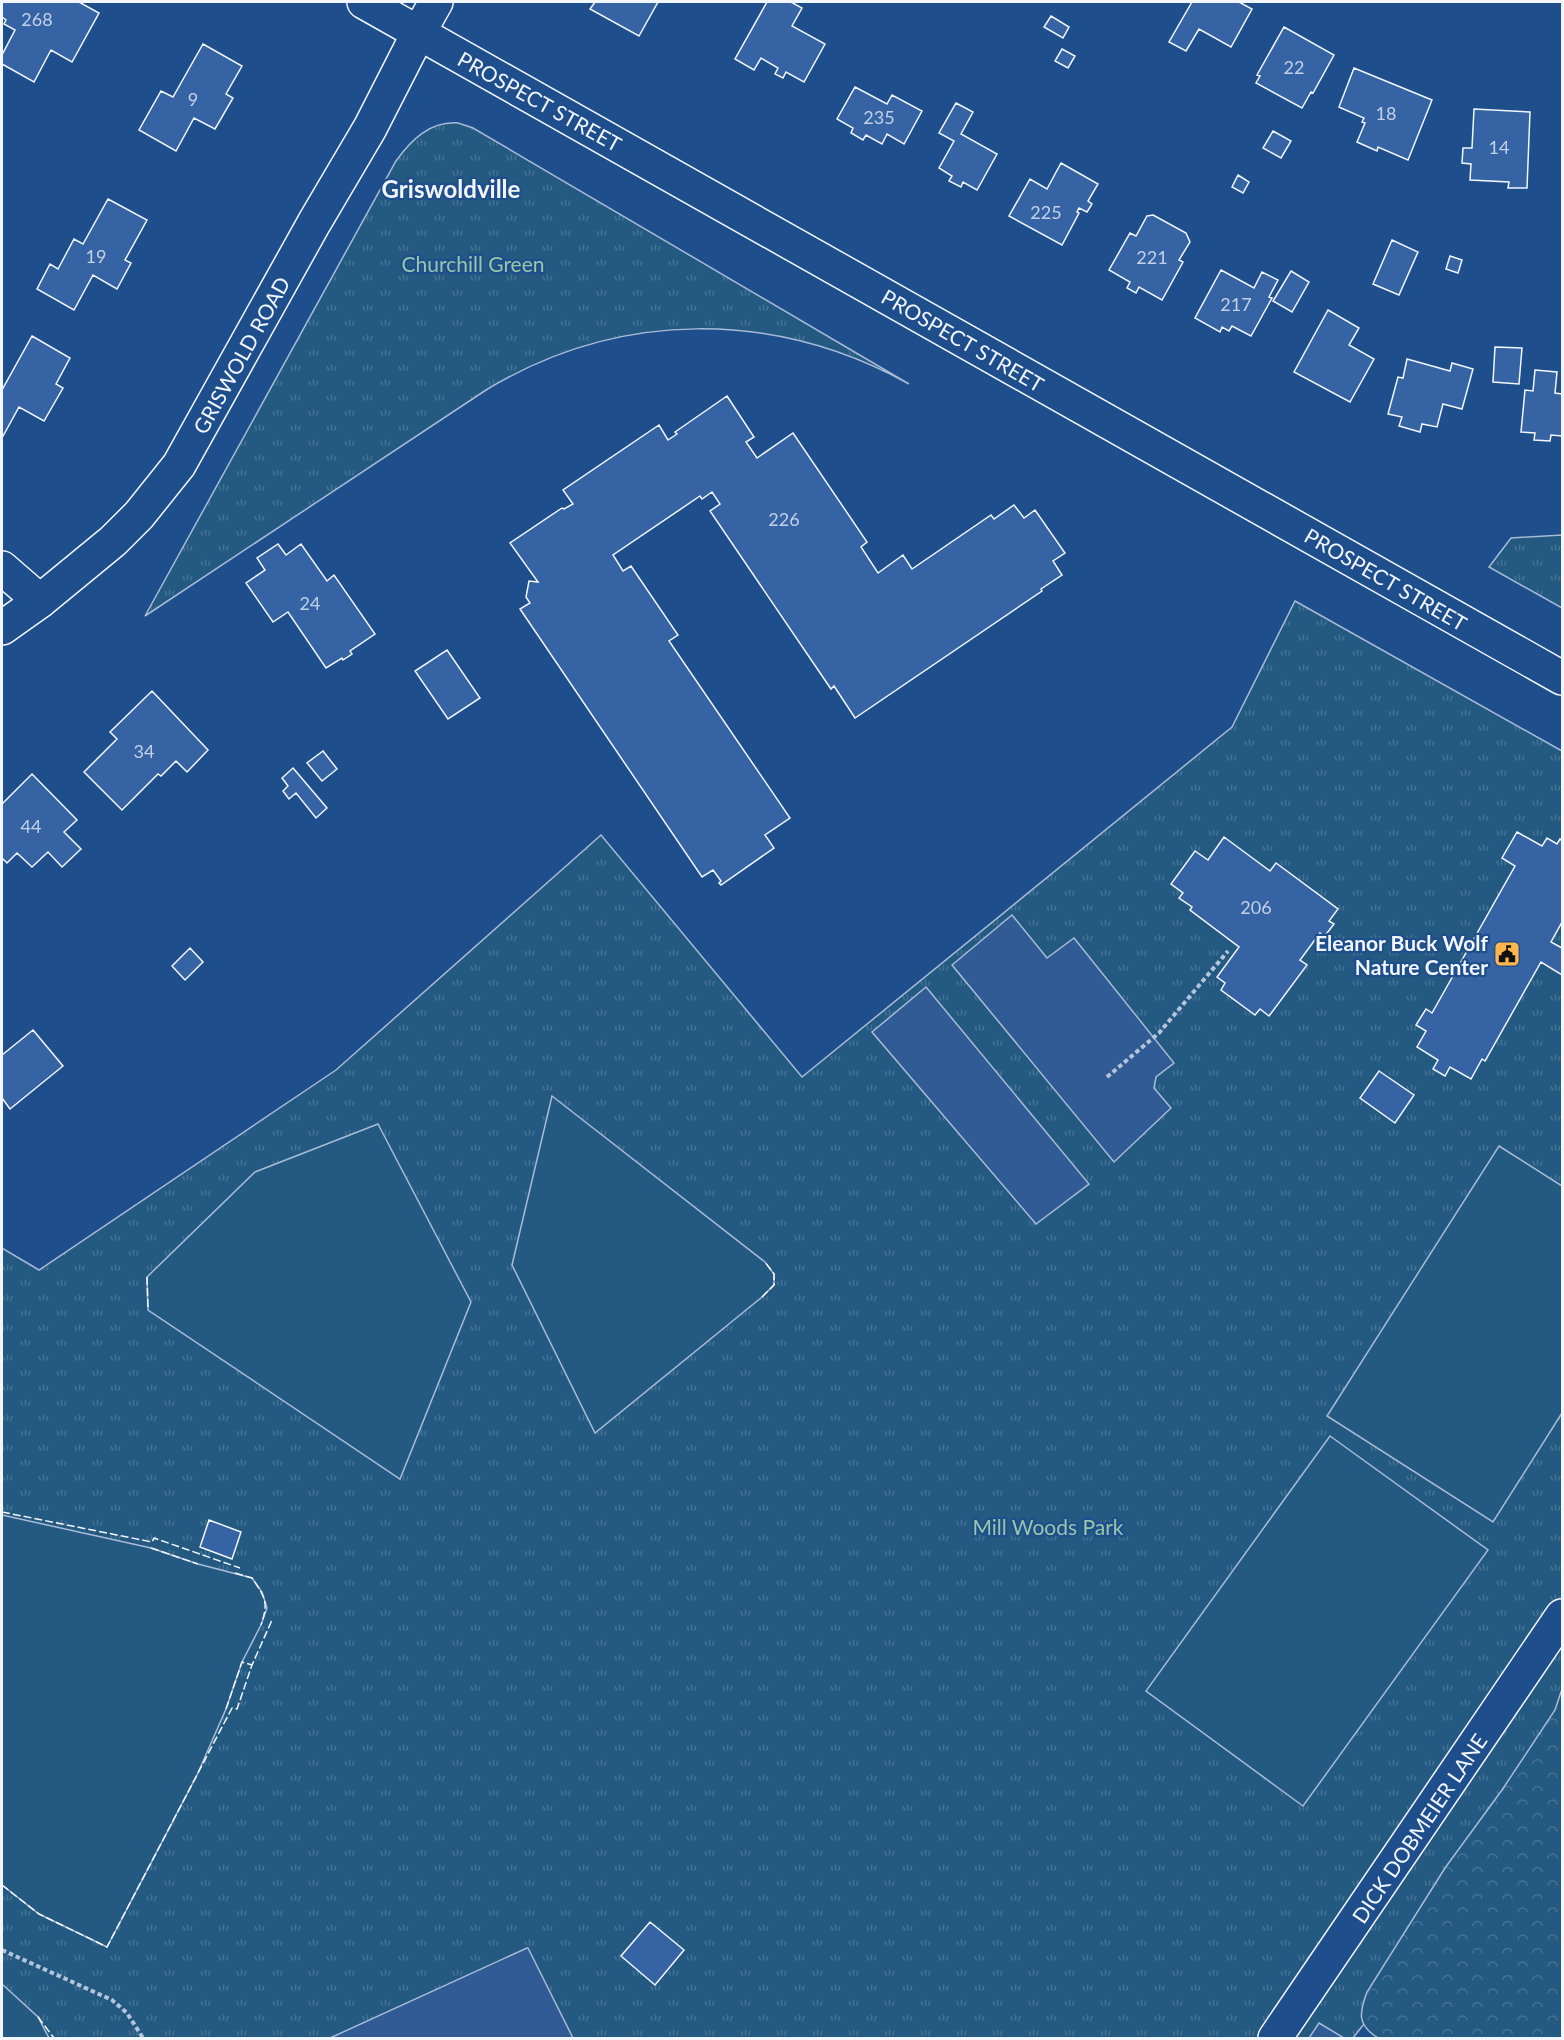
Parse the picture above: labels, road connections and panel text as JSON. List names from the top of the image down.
{
  "streets": {
    "main road": ["PROSPECT STREET", "GRISWOLD ROAD", "DICK DOBMEIER LANE"]
  },
  "crossings": [
    ["PROSPECT STREET", "GRISWOLD ROAD"]
  ],
  "districts": ["Griswoldville"],
  "parks": ["Churchill Green", "Mill Woods Park"],
  "places": {
    "public building": ["Eleanor Buck Wolf Nature Center"]
  },
  "house_numbers": [
    "268",
    "22",
    "9",
    "18",
    "235",
    "14",
    "225",
    "19",
    "221",
    "217",
    "226",
    "24",
    "34",
    "44",
    "206"
  ]
}
